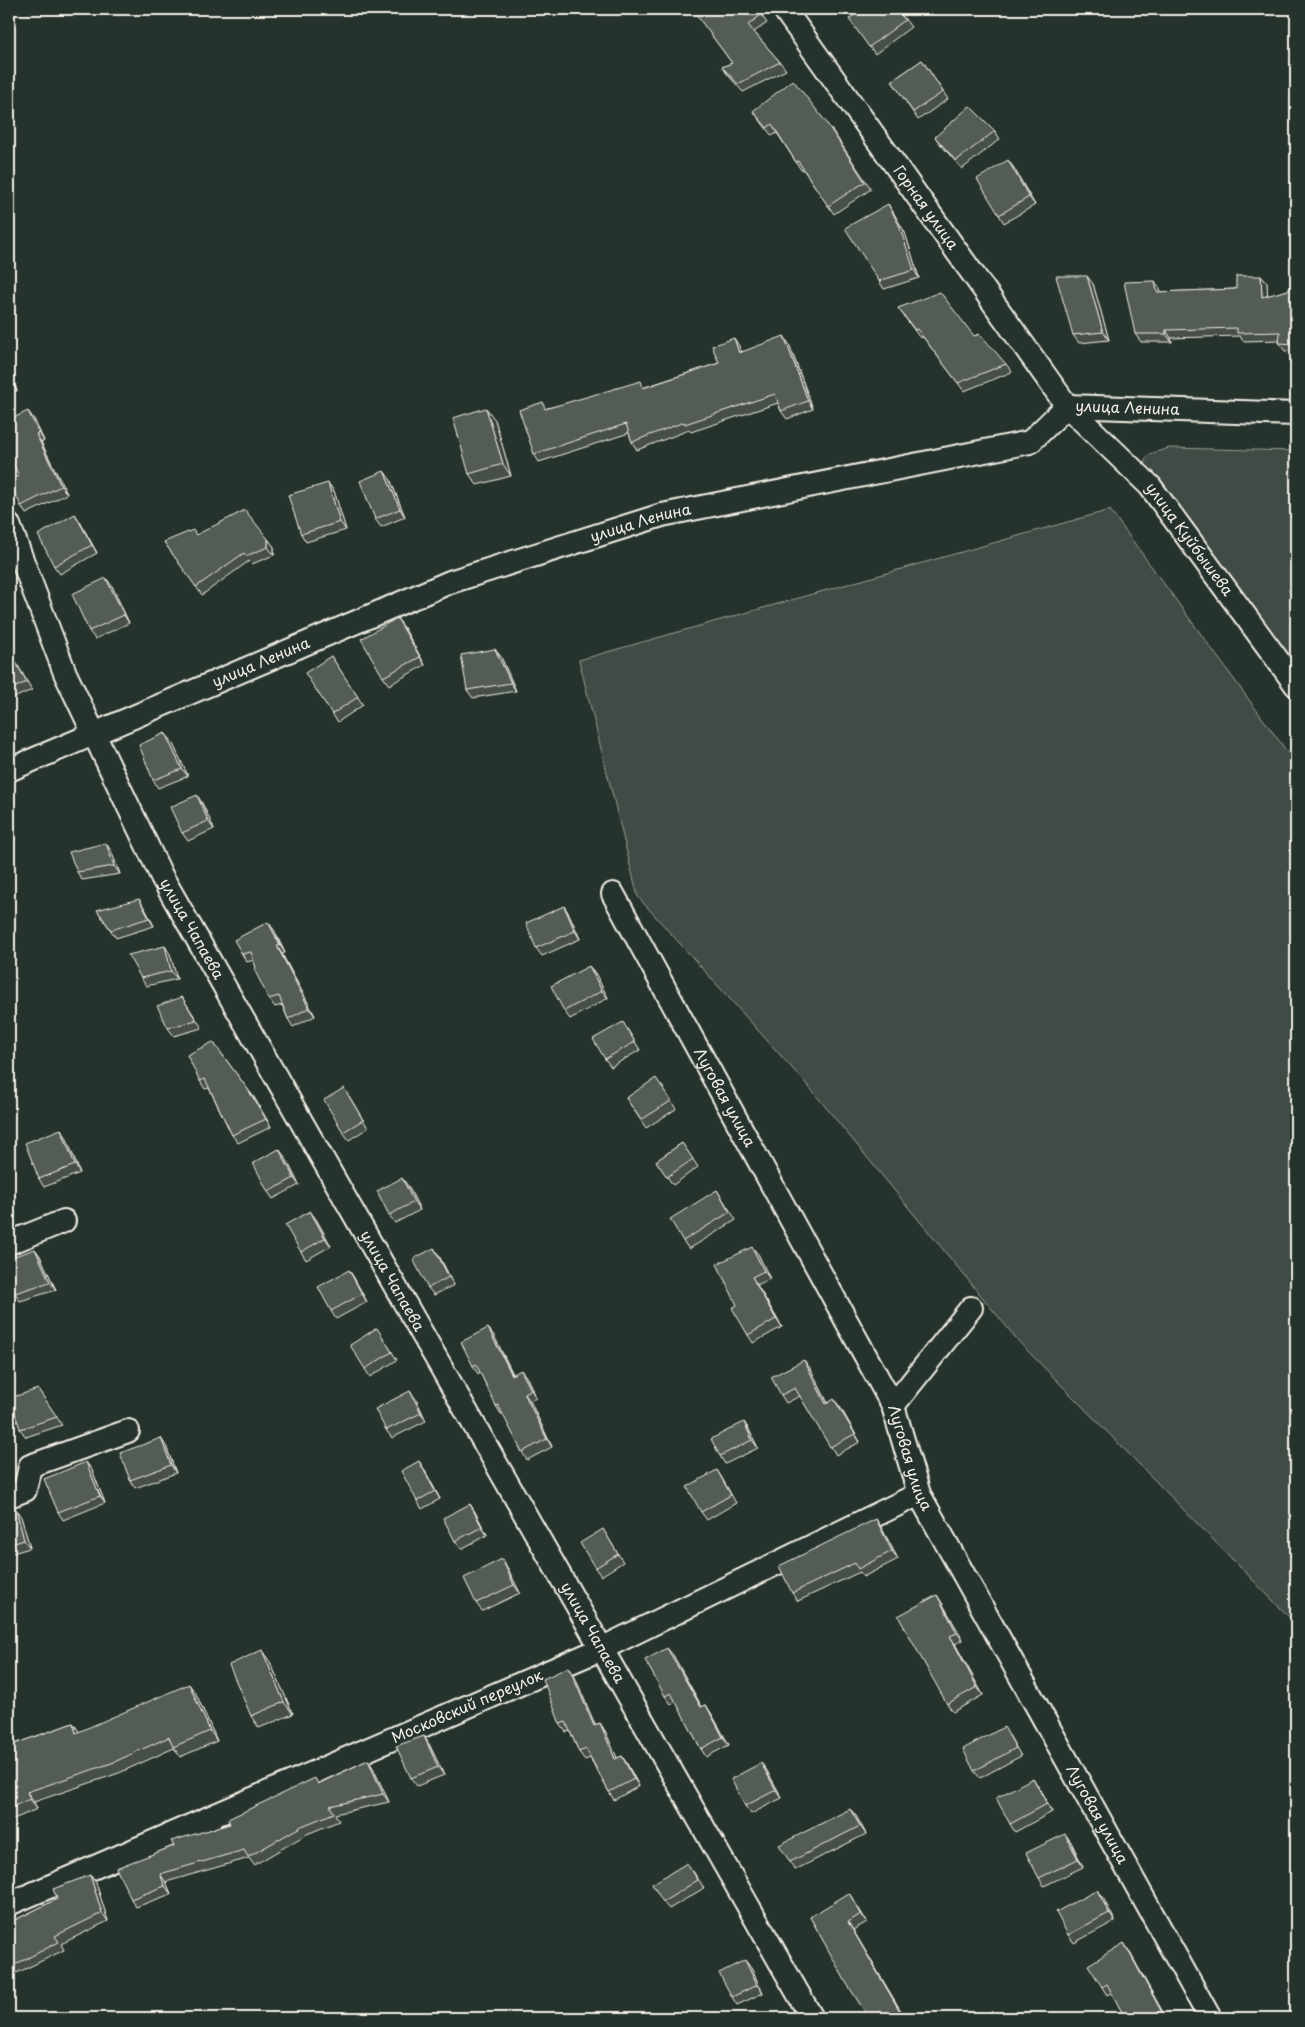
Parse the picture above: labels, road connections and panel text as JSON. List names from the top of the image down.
{
  "streets": {
    "street": [
      "Горная улица",
      "улица Ленина",
      "улица Куйбышева",
      "улица Чапаева",
      "Луговая улица",
      "Московский переулок"
    ]
  },
  "crossings": [
    ["Горная улица", "улица Ленина"],
    ["Горная улица", "улица Куйбышева"],
    ["улица Ленина", "улица Куйбышева"],
    ["улица Ленина", "улица Чапаева"],
    ["улица Чапаева", "Московский переулок"],
    ["Луговая улица", "Московский переулок"]
  ]
}
